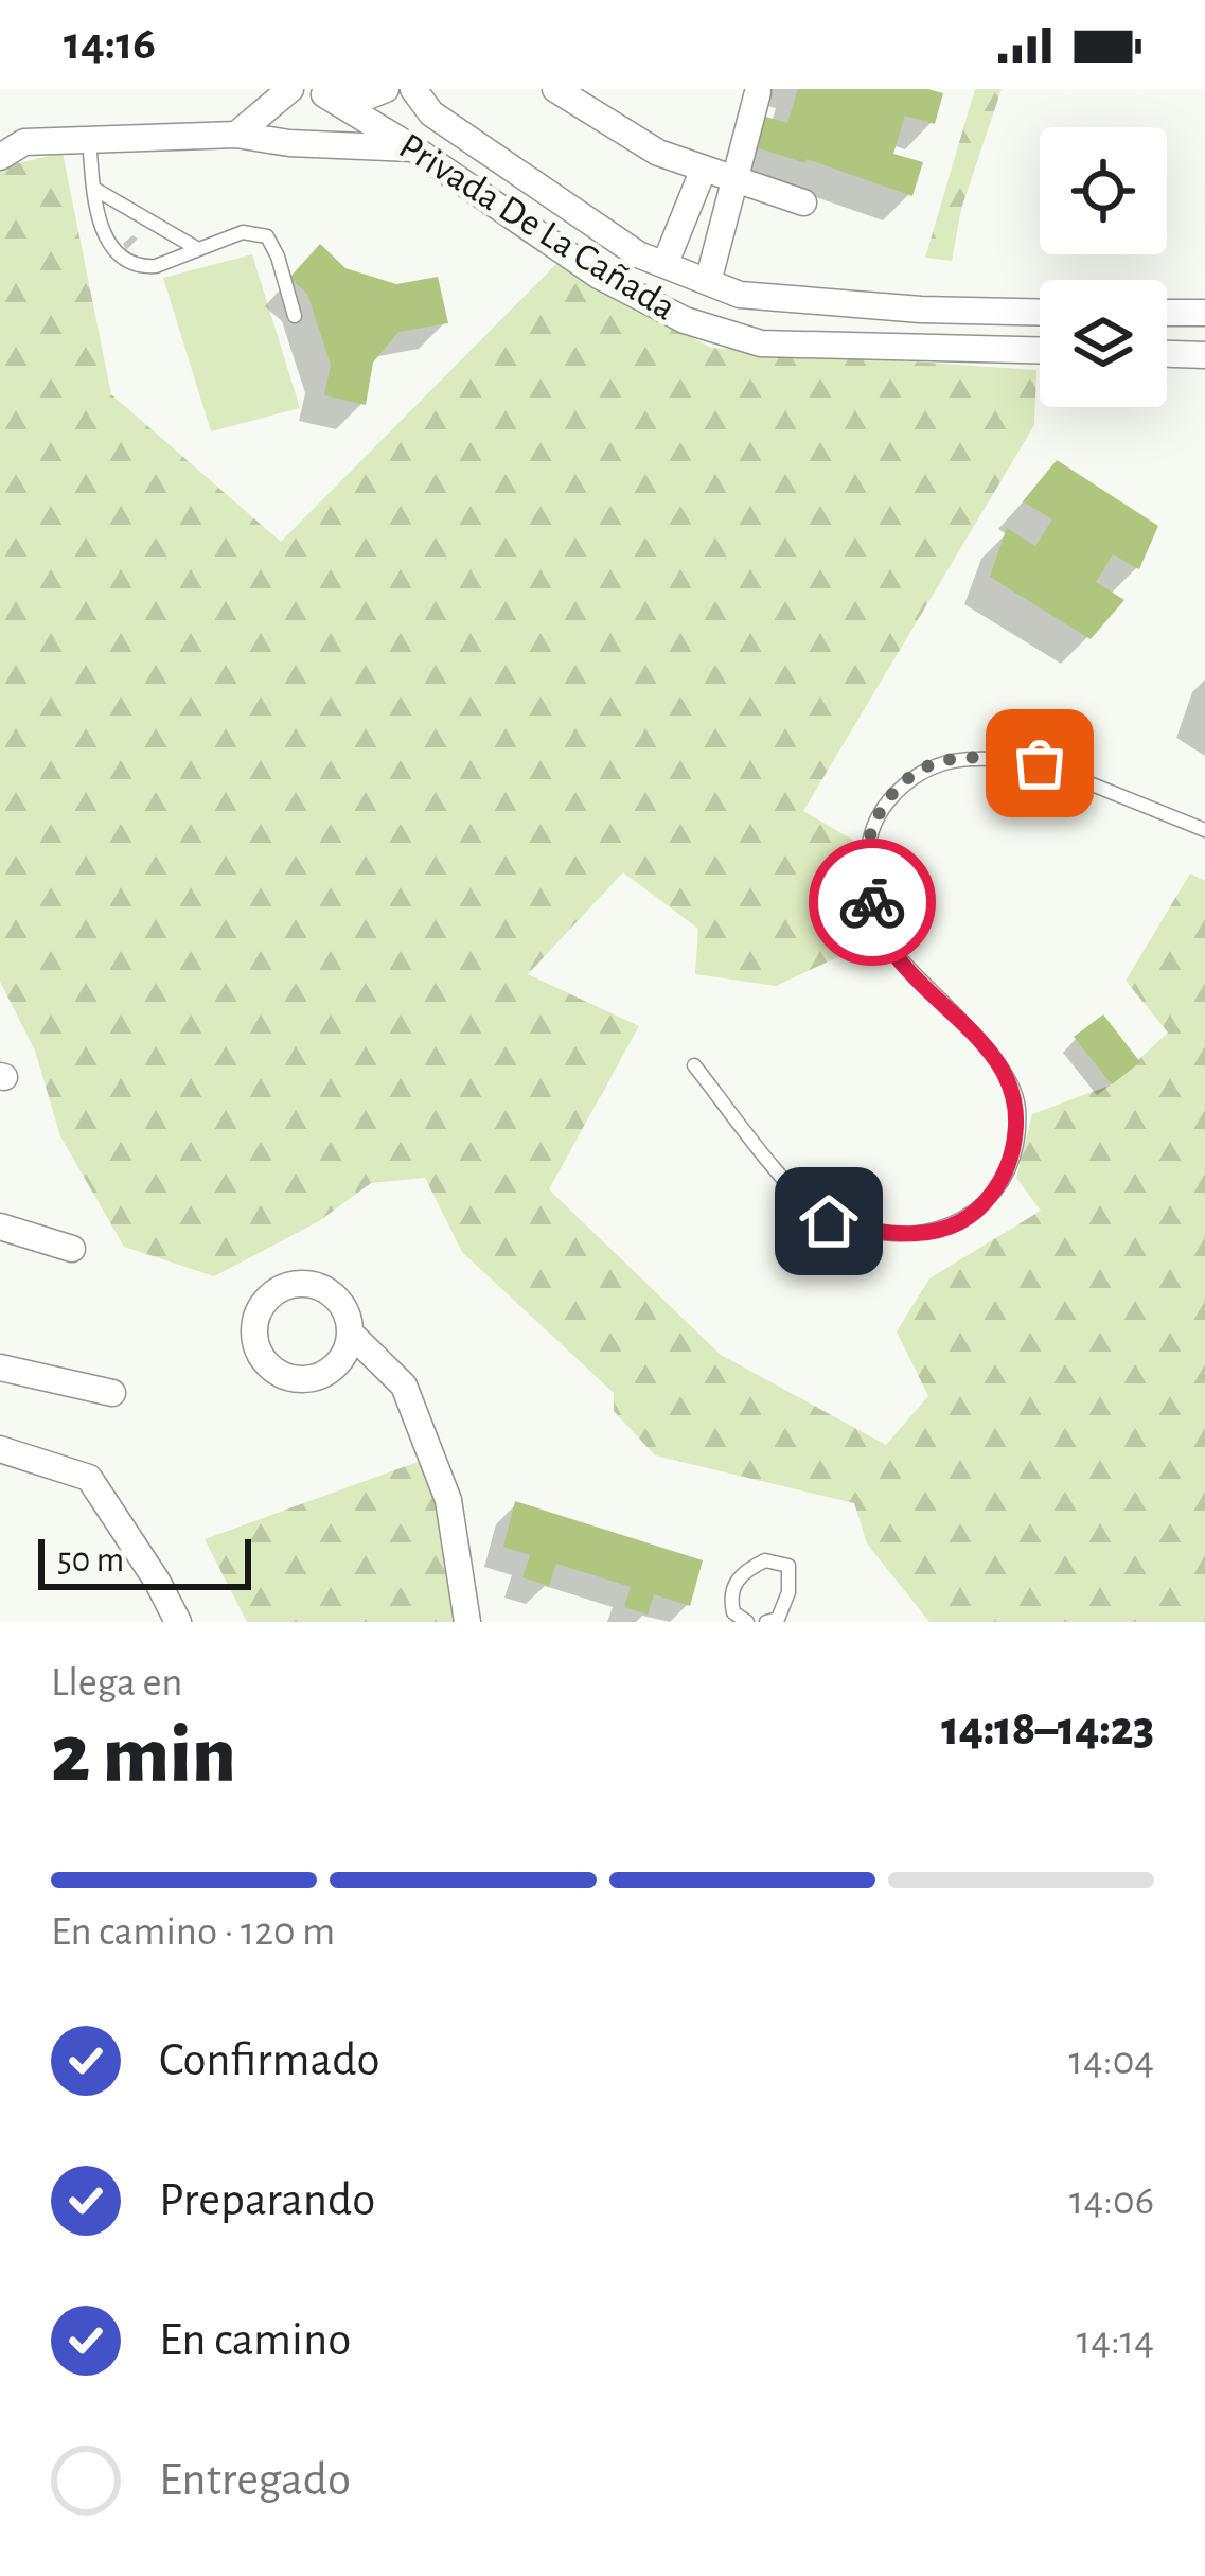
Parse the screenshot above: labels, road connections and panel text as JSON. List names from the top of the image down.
{
  "streets": {
    "street": ["Privada De La Cañada"]
  },
  "scale_bar": "50 m",
  "page": {
    "status": "14:16",
    "scale": "50 m",
    "heading": ["2 min", "Llega en", "14:18–14:23"],
    "bar": "En camino · 120 m",
    "list": [
      ["Confirmado", "14:04"],
      ["Preparando", "14:06"],
      ["En camino", "14:14"],
      "Entregado"
    ]
  }
}
